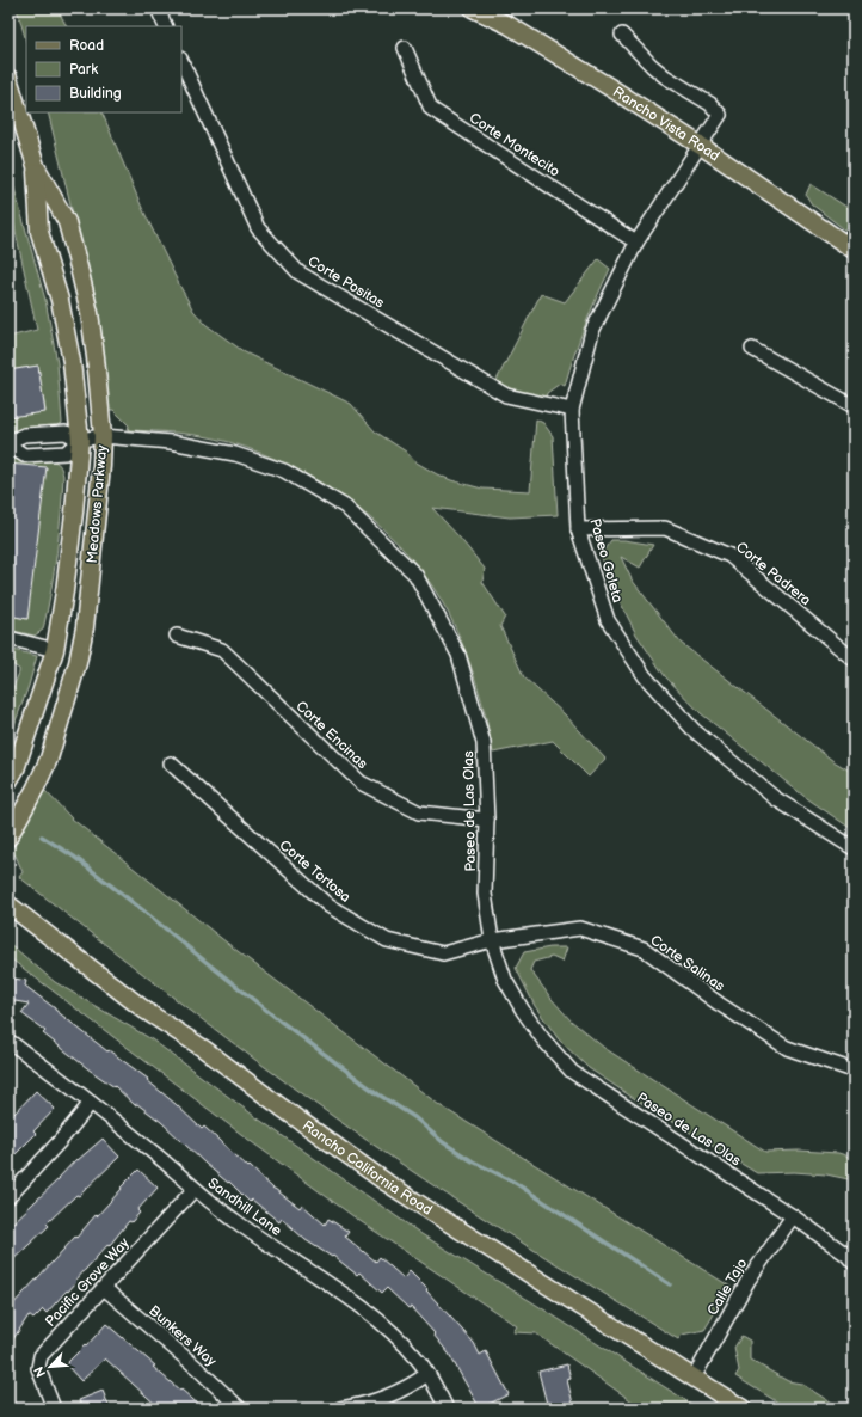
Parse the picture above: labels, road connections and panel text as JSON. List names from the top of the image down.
{
  "streets": {
    "main road": ["Rancho Vista Road", "Meadows Parkway", "Rancho California Road"],
    "street": [
      "Corte Montecito",
      "Corte Positas",
      "Paseo Goleta",
      "Corte Padrera",
      "Corte Encinas",
      "Paseo de Las Olas",
      "Corte Tortosa",
      "Corte Salinas",
      "Sandhill Lane",
      "Pacific Grove Way",
      "Calle Tajo",
      "Bunkers Way"
    ]
  },
  "crossings": [
    ["Rancho Vista Road", "Paseo Goleta"],
    ["Corte Montecito", "Paseo Goleta"],
    ["Corte Positas", "Paseo Goleta"],
    ["Meadows Parkway", "Paseo de Las Olas"],
    ["Paseo Goleta", "Corte Padrera"],
    ["Corte Encinas", "Paseo de Las Olas"],
    ["Paseo de Las Olas", "Corte Tortosa"],
    ["Paseo de Las Olas", "Corte Salinas"],
    ["Paseo de Las Olas", "Calle Tajo"],
    ["Corte Tortosa", "Corte Salinas"],
    ["Rancho California Road", "Calle Tajo"],
    ["Sandhill Lane", "Pacific Grove Way"],
    ["Pacific Grove Way", "Bunkers Way"]
  ],
  "legend": ["Road", "Park", "Building"],
  "north": "bottom left"
}
